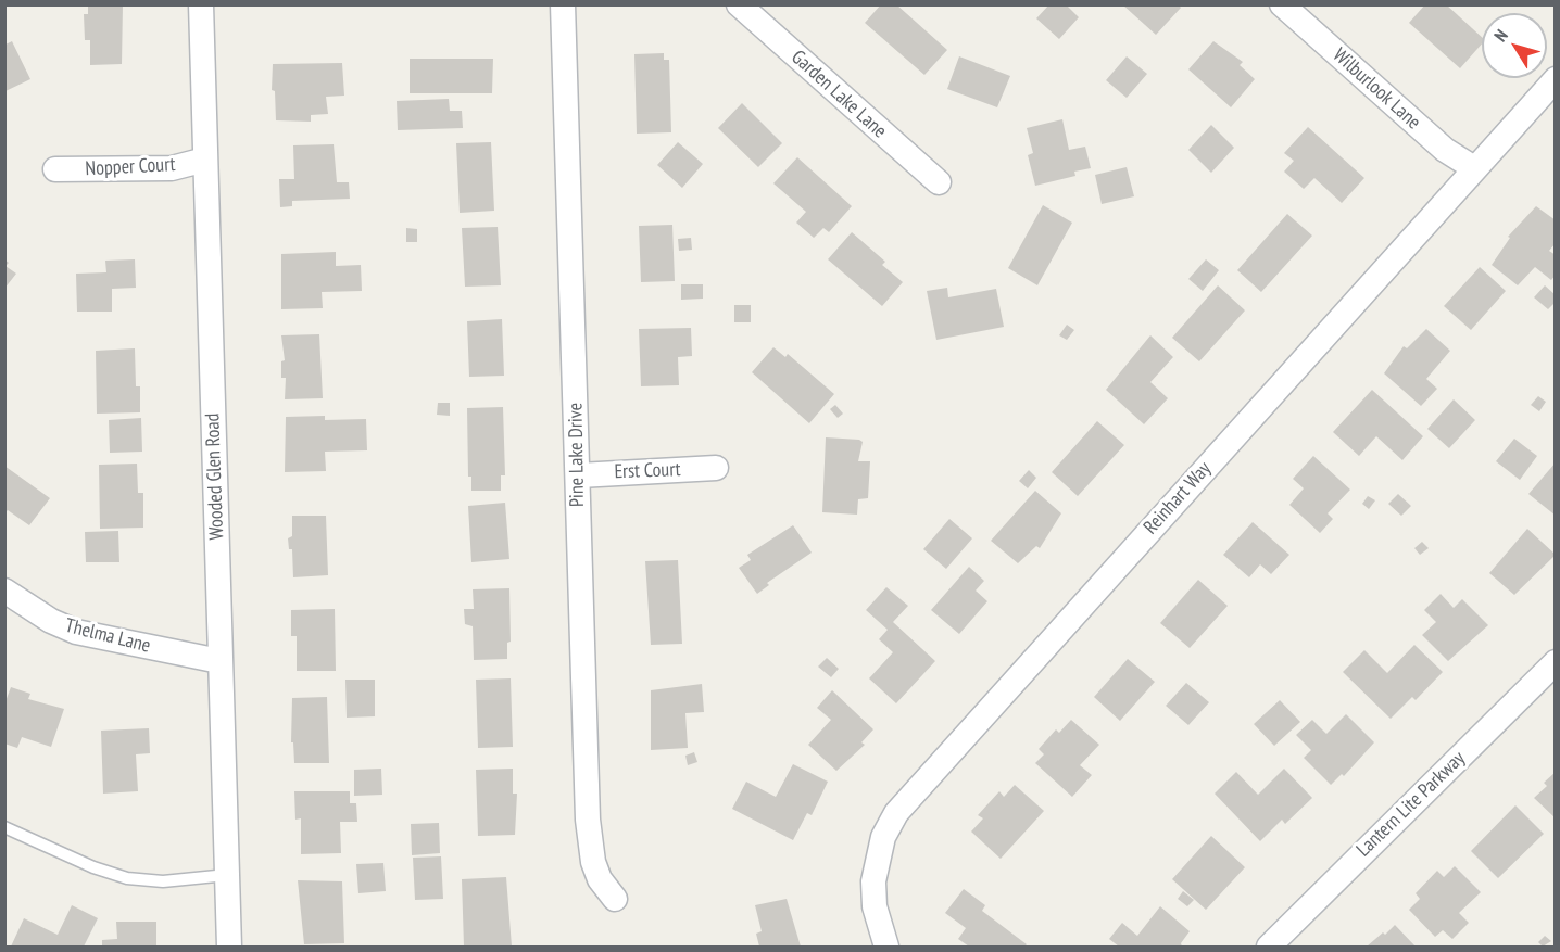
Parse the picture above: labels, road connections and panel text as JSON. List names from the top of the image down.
{
  "streets": {
    "street": [
      "Wilburlook Lane",
      "Garden Lake Lane",
      "Nopper Court",
      "Pine Lake Drive",
      "Erst Court",
      "Wooded Glen Road",
      "Reinhart Way",
      "Thelma Lane",
      "Lantern Lite Parkway"
    ]
  },
  "crossings": [
    ["Wilburlook Lane", "Reinhart Way"],
    ["Nopper Court", "Wooded Glen Road"],
    ["Pine Lake Drive", "Erst Court"],
    ["Wooded Glen Road", "Thelma Lane"]
  ],
  "north": "top left"
}
